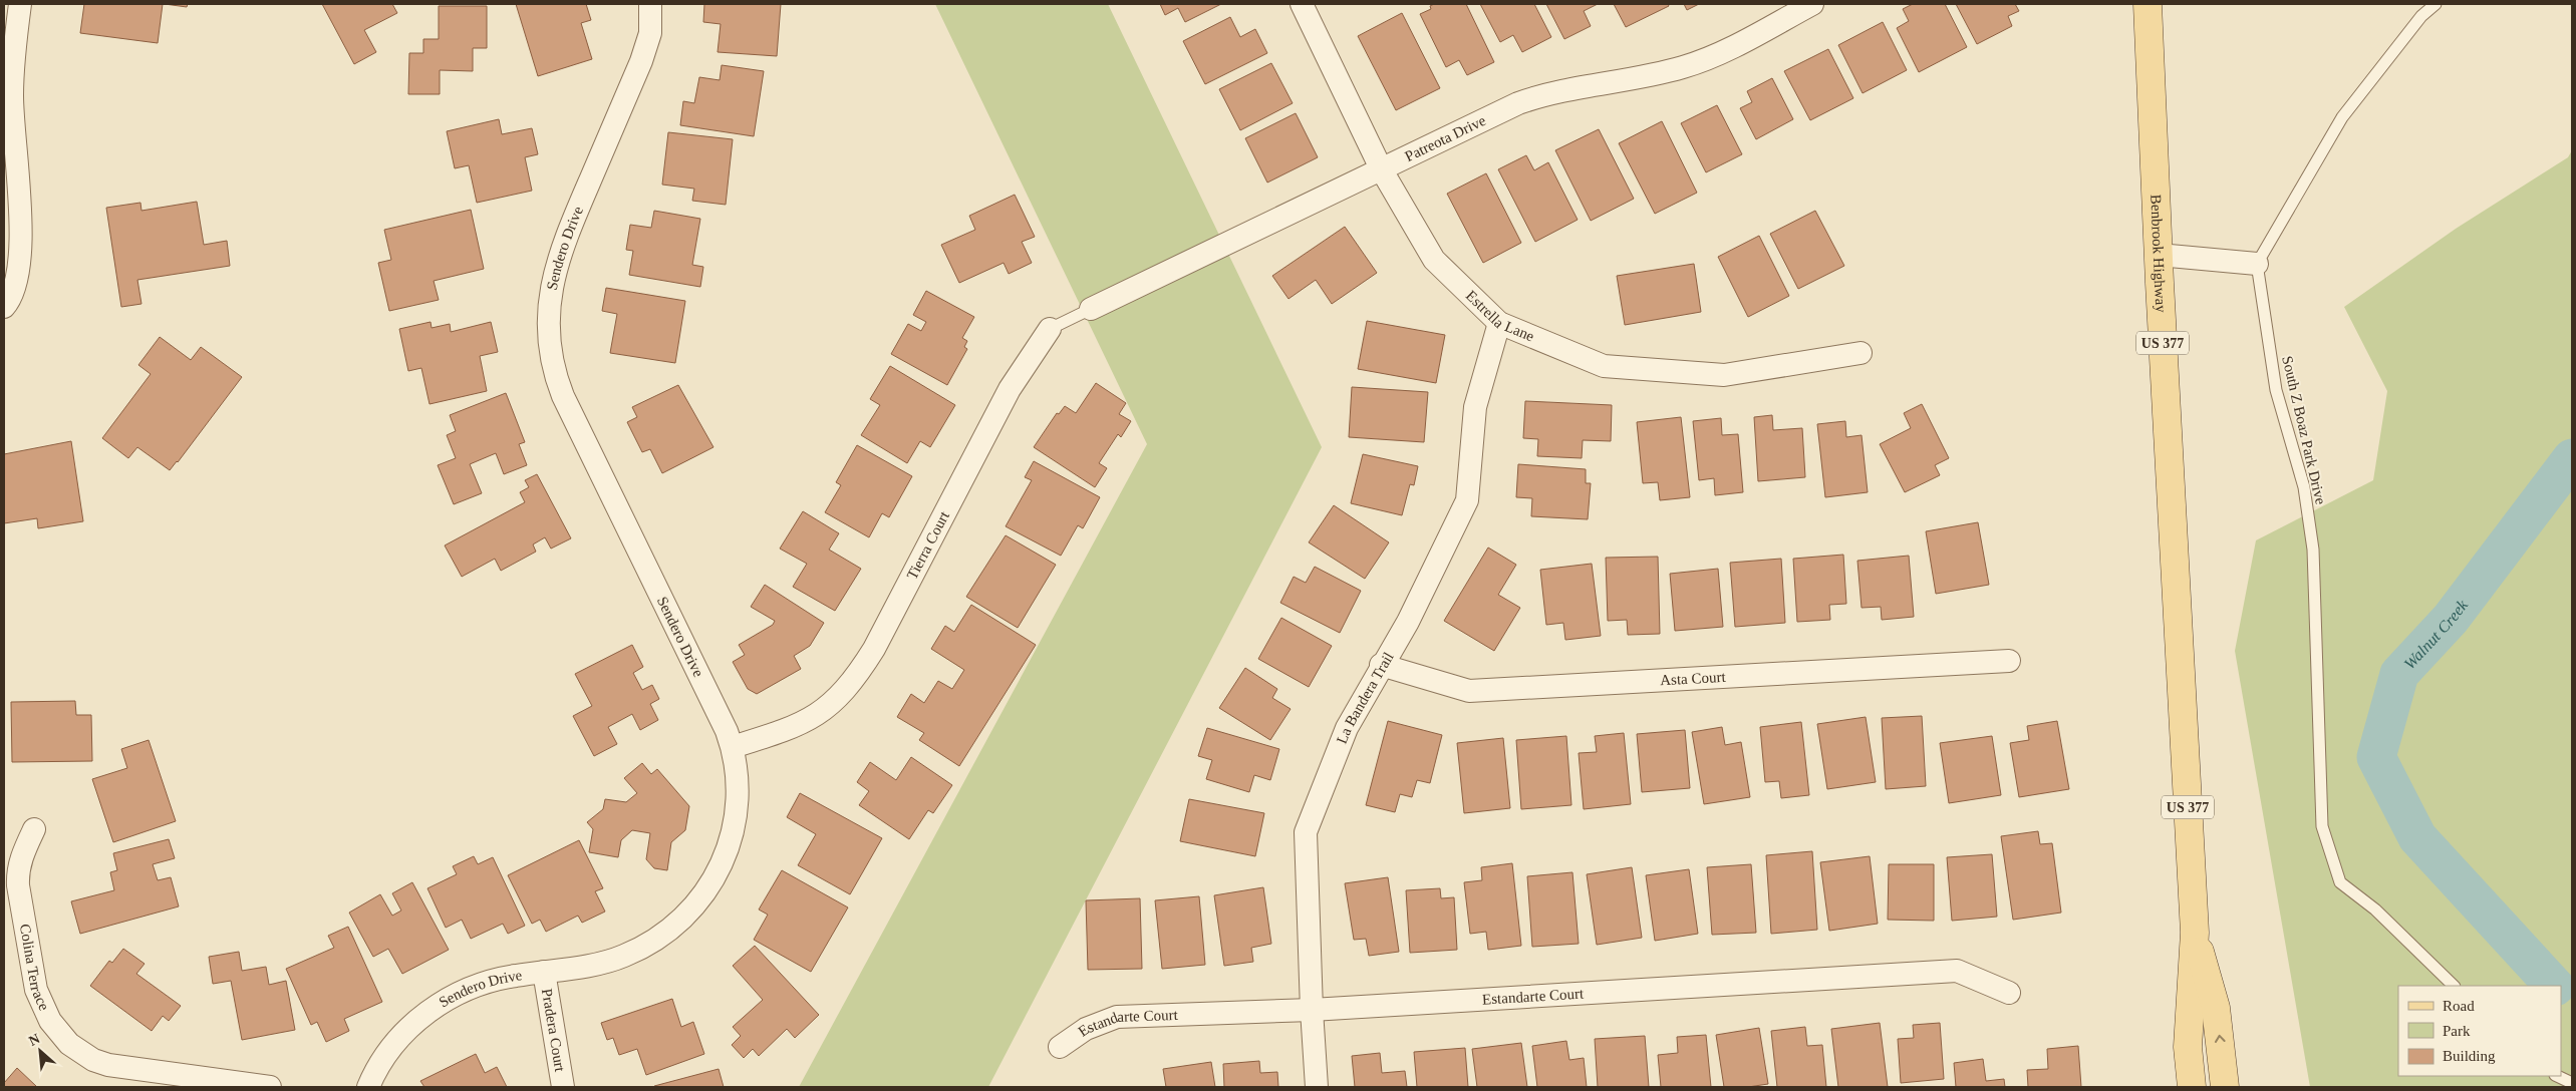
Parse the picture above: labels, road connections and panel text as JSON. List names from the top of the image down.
{
  "streets": {
    "main road": ["Benbrook Highway", "US 377"],
    "street": [
      "Patreota Drive",
      "Sendero Drive",
      "Estrella Lane",
      "Tierra Court",
      "Asta Court",
      "La Bandera Trail",
      "Colina Terrace",
      "Estandarte Court",
      "Pradera Court"
    ],
    "lane": ["South Z Boaz Park Drive"]
  },
  "crossings": [
    ["Patreota Drive", "Estrella Lane"],
    ["Patreota Drive", "Tierra Court"],
    ["Sendero Drive", "Tierra Court"],
    ["Sendero Drive", "Pradera Court"],
    ["Benbrook Highway", "US 377"],
    ["Estrella Lane", "La Bandera Trail"],
    ["Asta Court", "La Bandera Trail"],
    ["La Bandera Trail", "Estandarte Court"]
  ],
  "water": ["Walnut Creek"],
  "legend": ["Road", "Park", "Building"],
  "north": "top left"
}
